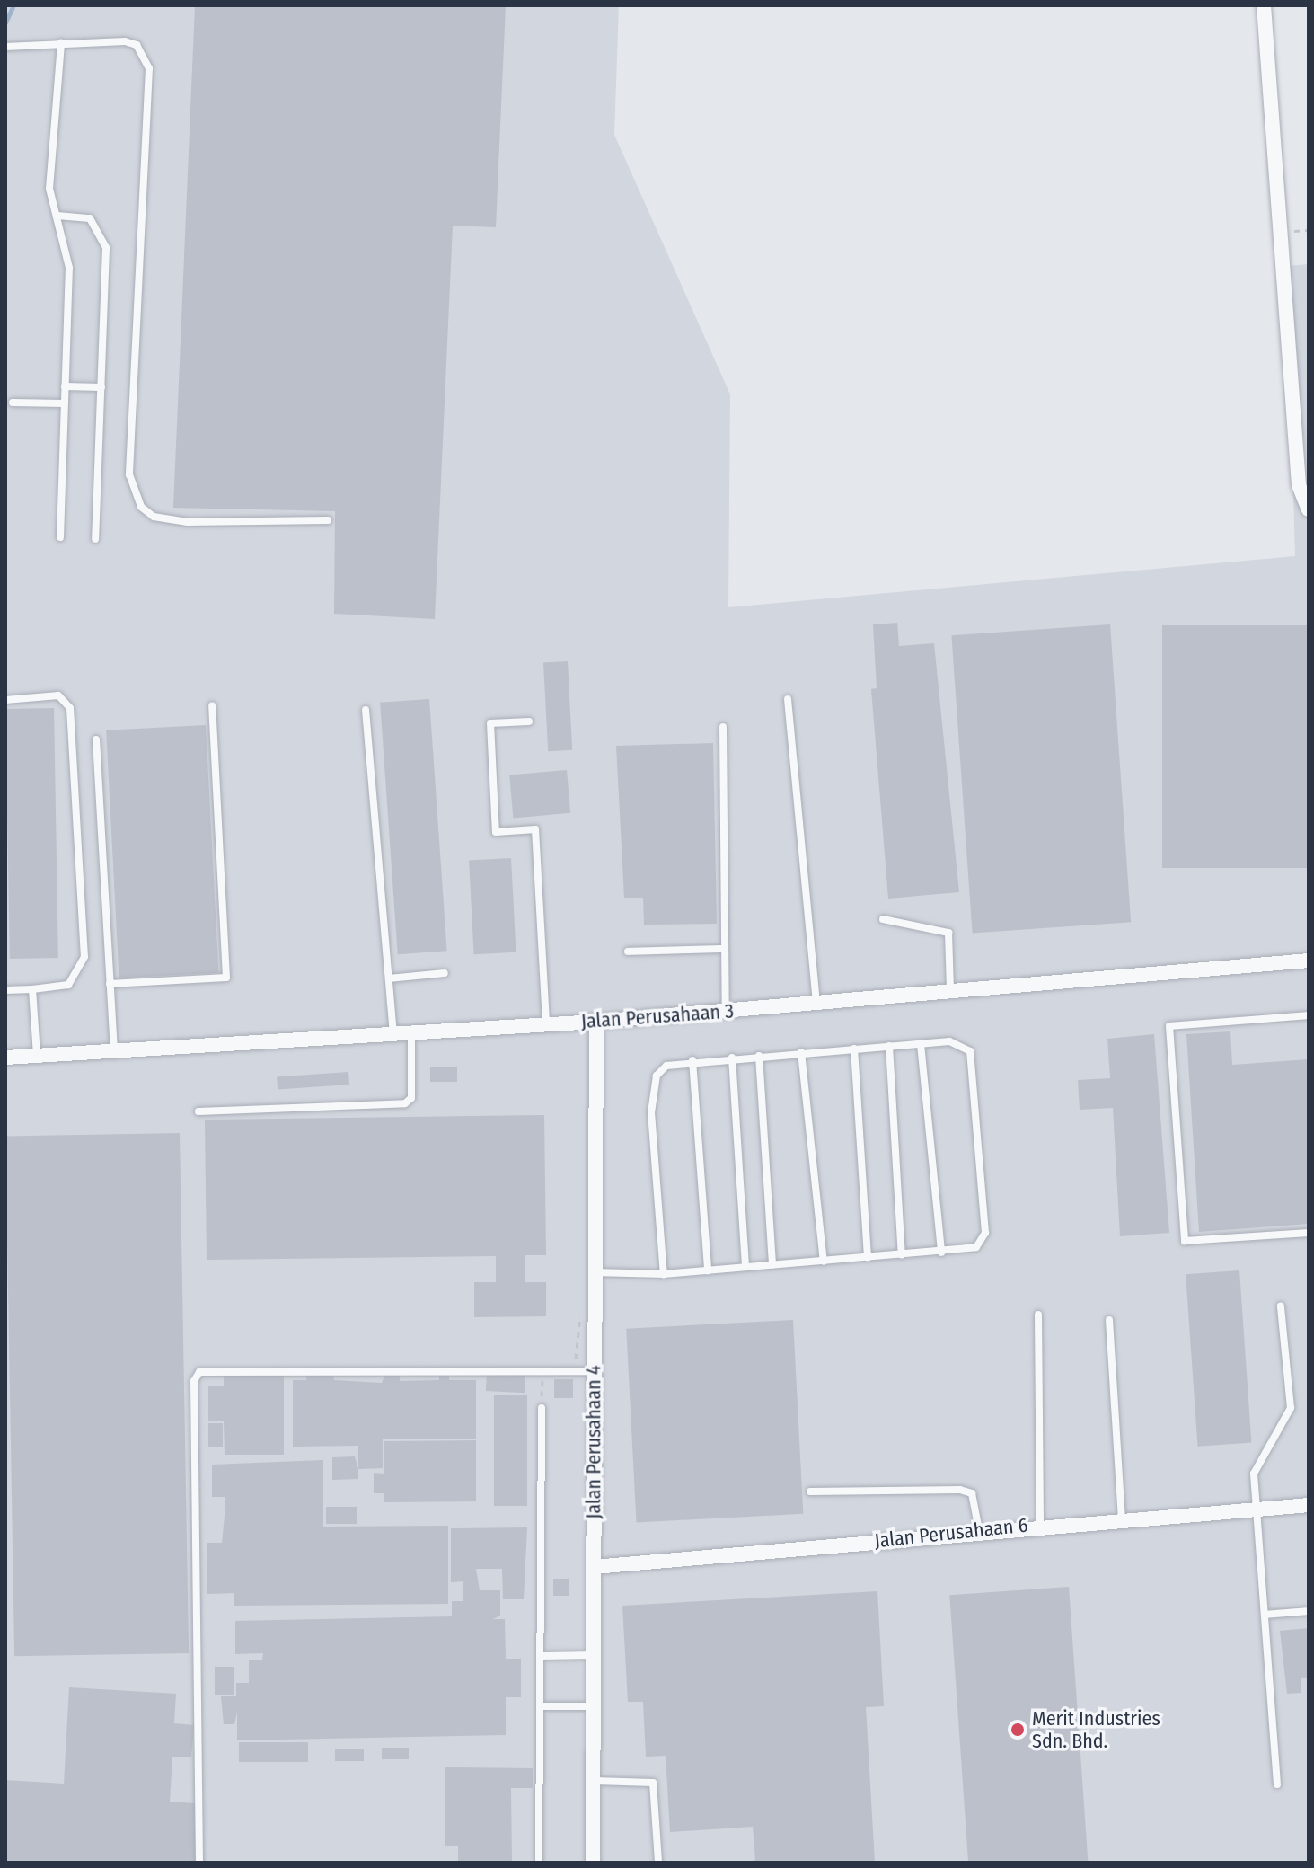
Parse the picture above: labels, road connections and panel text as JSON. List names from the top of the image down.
{
  "streets": {
    "street": ["Jalan Perusahaan 3", "Jalan Perusahaan 4", "Jalan Perusahaan 6"]
  },
  "crossings": [
    ["Jalan Perusahaan 3", "Jalan Perusahaan 4"],
    ["Jalan Perusahaan 4", "Jalan Perusahaan 6"]
  ],
  "places": ["Merit Industries Sdn. Bhd."]
}
